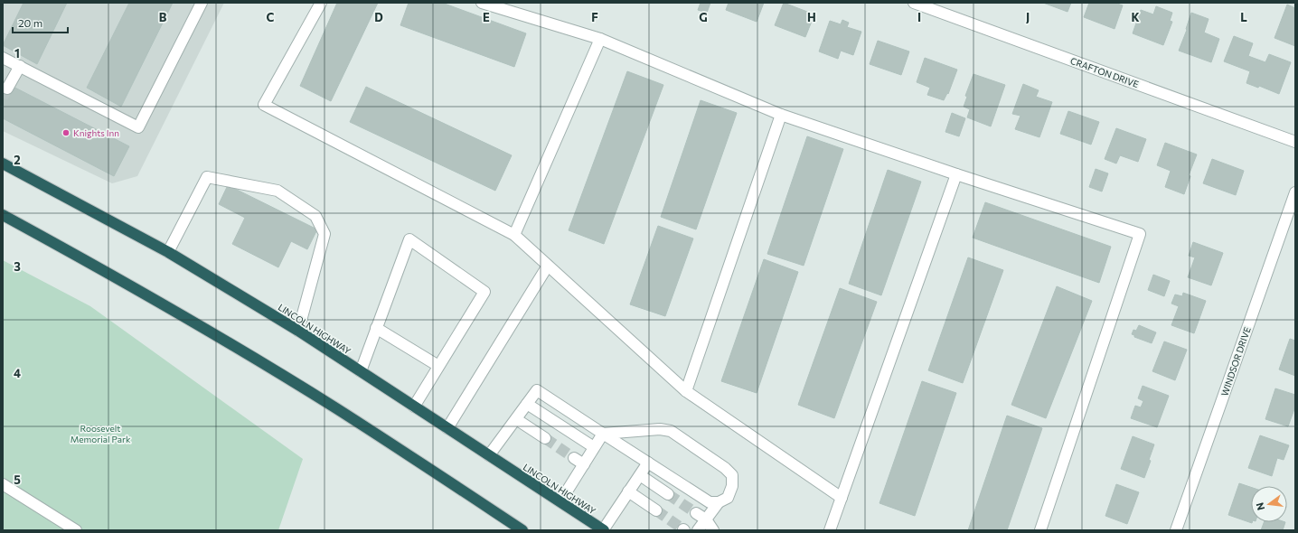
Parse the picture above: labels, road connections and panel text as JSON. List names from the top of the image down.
{
  "streets": {
    "highway": ["LINCOLN HIGHWAY"],
    "street": ["CRAFTON DRIVE", "WINDSOR DRIVE"]
  },
  "parks": ["Roosevelt Memorial Park"],
  "places": ["Knights Inn"],
  "scale_bar": "20 m",
  "north": "left",
  "grid": {
    "columns": [
      "B",
      "C",
      "D",
      "E",
      "F",
      "G",
      "H",
      "I",
      "J",
      "K",
      "L"
    ],
    "rows": [
      "1",
      "2",
      "3",
      "4",
      "5"
    ]
  }
}
